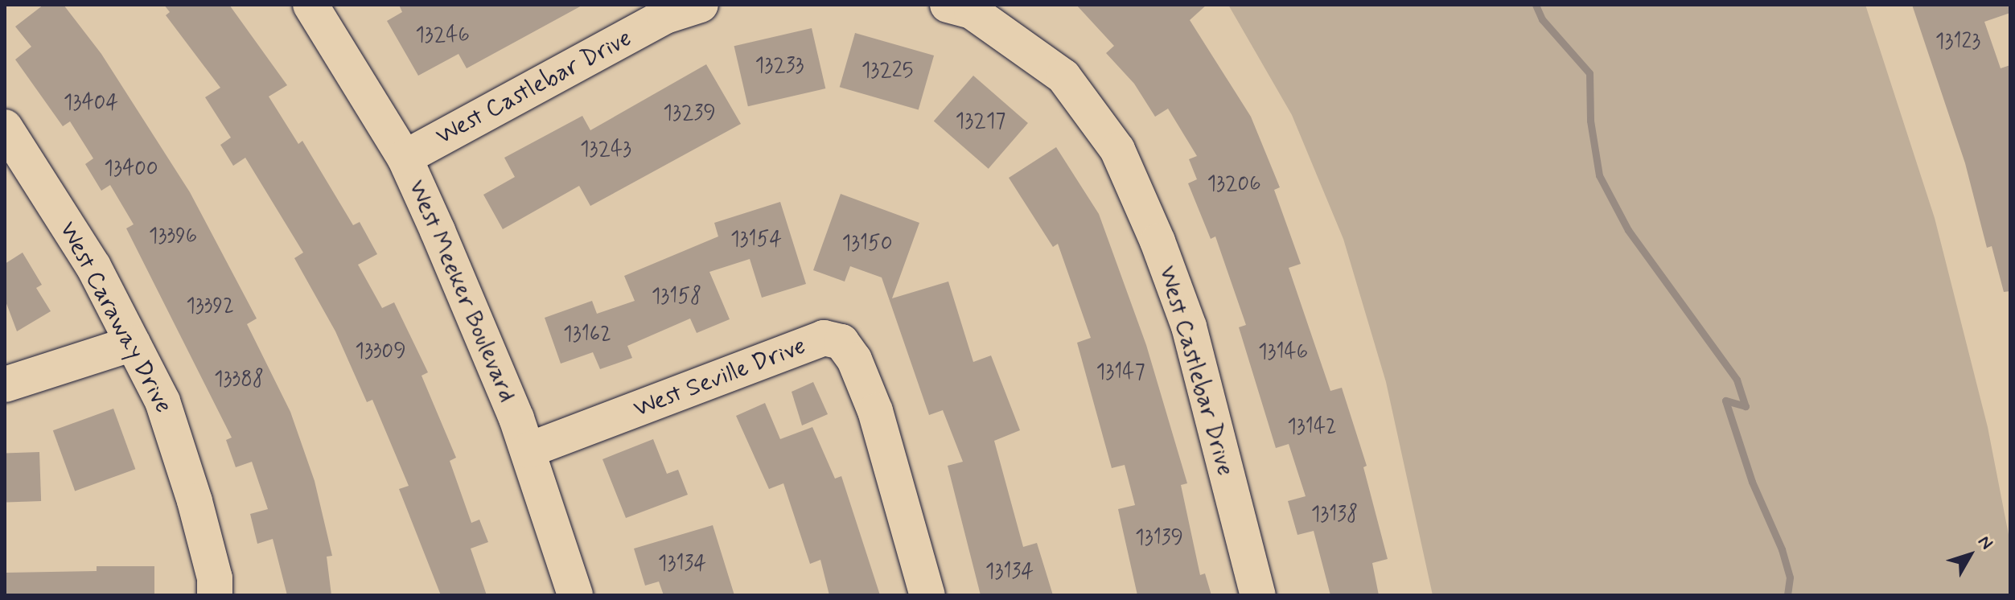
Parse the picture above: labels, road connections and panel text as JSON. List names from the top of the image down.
{
  "streets": {
    "street": [
      "West Castlebar Drive",
      "West Meeker Boulevard",
      "West Caraway Drive",
      "West Seville Drive"
    ]
  },
  "crossings": [
    ["West Castlebar Drive", "West Meeker Boulevard"],
    ["West Meeker Boulevard", "West Seville Drive"]
  ],
  "house_numbers": [
    "13246",
    "13123",
    "13233",
    "13225",
    "13404",
    "13239",
    "13217",
    "13243",
    "13400",
    "13206",
    "13396",
    "13154",
    "13150",
    "13158",
    "13392",
    "13162",
    "13309",
    "13146",
    "13147",
    "13388",
    "13142",
    "13138",
    "13139",
    "13134",
    "13134"
  ],
  "north": "top right"
}
